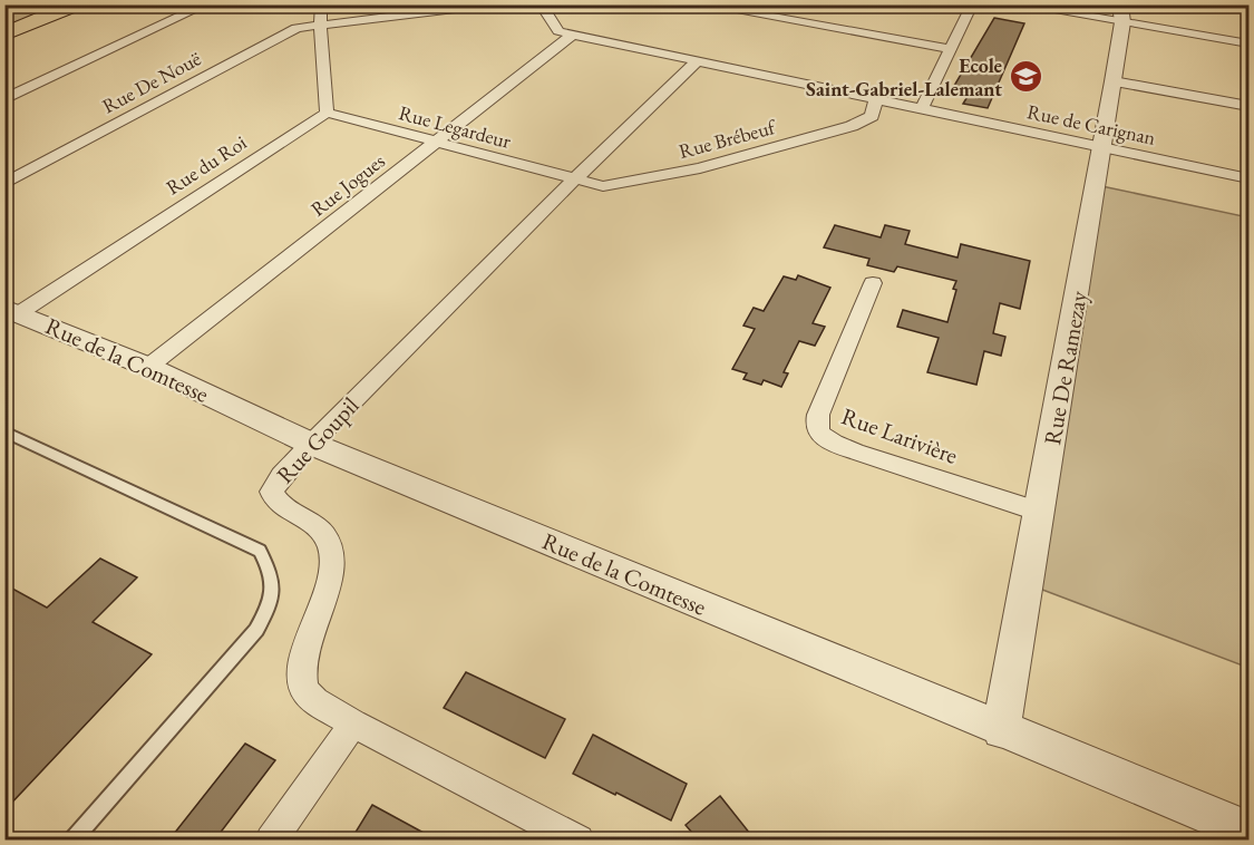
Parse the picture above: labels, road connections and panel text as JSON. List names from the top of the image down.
{
  "streets": {
    "street": [
      "Rue De Nouë",
      "Rue de Carignan",
      "Rue Legardeur",
      "Rue Brébeuf",
      "Rue du Roi",
      "Rue Jogues",
      "Rue de la Comtesse",
      "Rue De Ramezay",
      "Rue Larivière",
      "Rue Goupil"
    ]
  },
  "crossings": [
    ["Rue de Carignan", "Rue Brébeuf"],
    ["Rue de Carignan", "Rue Jogues"],
    ["Rue de Carignan", "Rue De Ramezay"],
    ["Rue de Carignan", "Rue Goupil"],
    ["Rue Legardeur", "Rue Brébeuf"],
    ["Rue Legardeur", "Rue du Roi"],
    ["Rue Legardeur", "Rue Jogues"],
    ["Rue Legardeur", "Rue Goupil"],
    ["Rue Brébeuf", "Rue Goupil"],
    ["Rue du Roi", "Rue de la Comtesse"],
    ["Rue Jogues", "Rue de la Comtesse"],
    ["Rue de la Comtesse", "Rue De Ramezay"],
    ["Rue de la Comtesse", "Rue Goupil"],
    ["Rue De Ramezay", "Rue Larivière"]
  ],
  "places": {
    "school or university": ["Ecole Saint-Gabriel-Lalemant"]
  }
}
